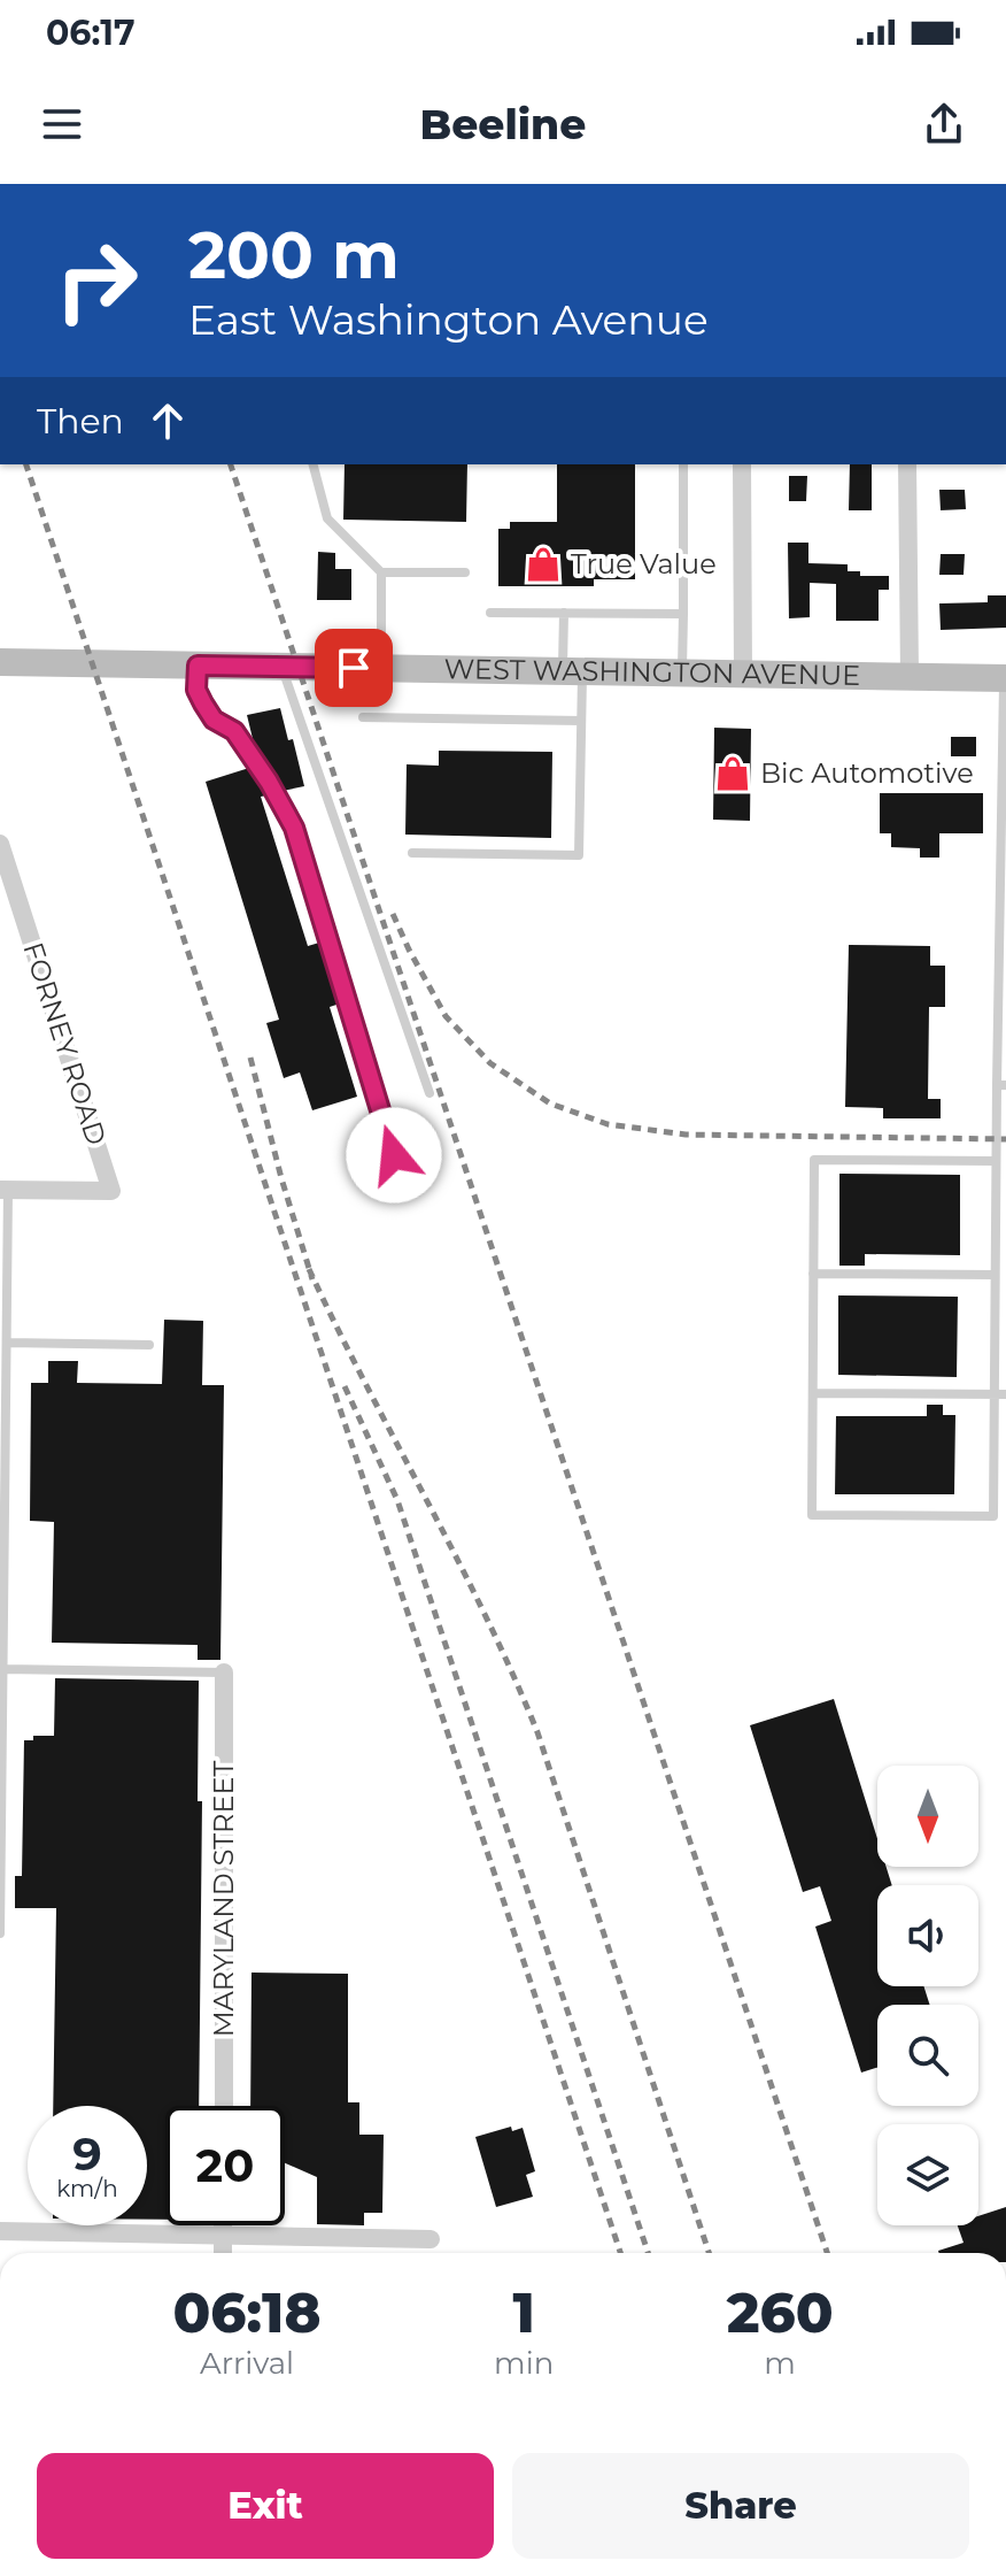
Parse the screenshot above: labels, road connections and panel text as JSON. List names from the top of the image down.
{
  "streets": {
    "main road": ["WEST WASHINGTON AVENUE"],
    "street": ["FORNEY ROAD", "MARYLAND STREET"]
  },
  "places": {
    "shop": ["True Value", "Bic Automotive"]
  },
  "north": "bottom",
  "page": {
    "status": "06:17",
    "header": "Beeline",
    "turn": ["200 m", "East Washington Avenue"],
    "then": "Then",
    "speed": "9 km/h",
    "limit": "20",
    "eta": [
      "06:18",
      "Arrival",
      "1",
      "min",
      "260",
      "m"
    ],
    "buttons": ["Exit", "Share"]
  }
}
